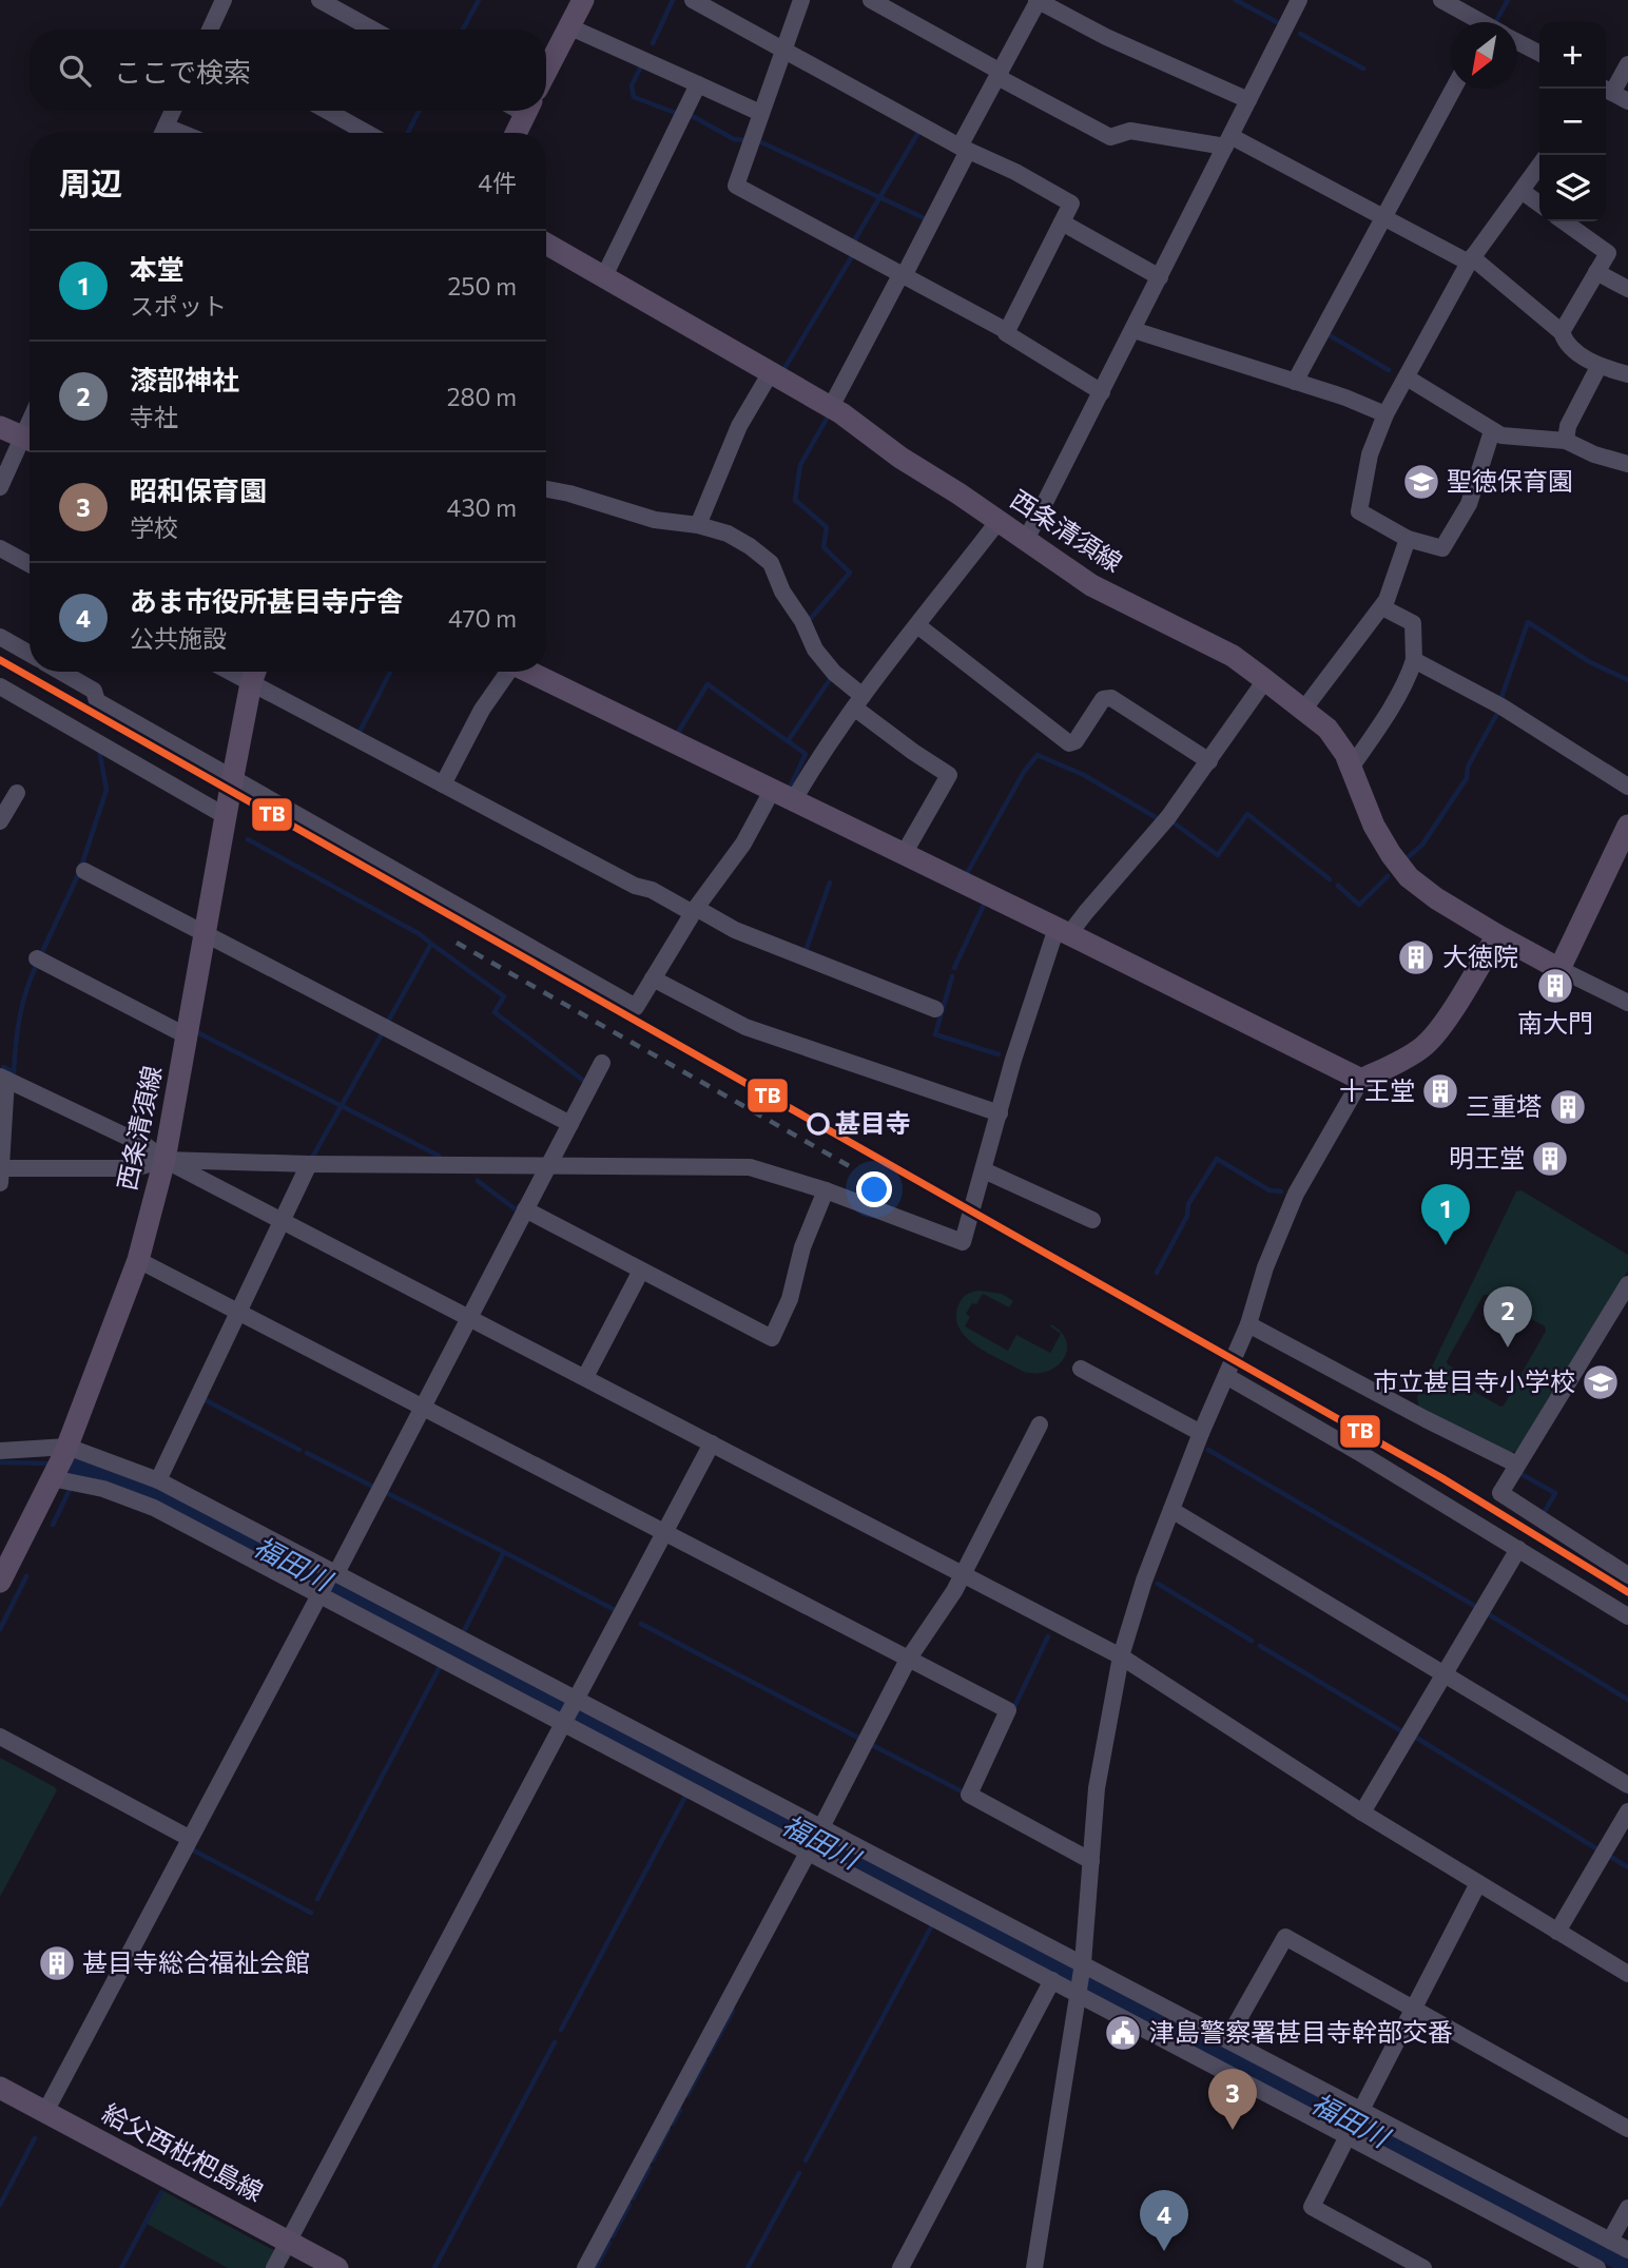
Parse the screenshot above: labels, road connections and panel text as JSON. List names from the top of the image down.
{
  "streets": {
    "main road": ["西条清須線", "給父西枇杷島線"]
  },
  "water": ["福田川"],
  "places": {
    "school or university": ["聖徳保育園", "市立甚目寺小学校"],
    "building": [
      "大徳院",
      "南大門",
      "十王堂",
      "三重塔",
      "明王堂",
      "甚目寺総合福祉会館"
    ],
    "other": ["甚目寺"],
    "public building": ["津島警察署甚目寺幹部交番"]
  },
  "lines": ["transit line TB"],
  "north": "bottom left",
  "page": {
    "map_buttons": ["+", "−"],
    "search": "ここで検索",
    "heading": ["周辺", "4件"],
    "list": [
      {
        "mark": "1",
        "name": "本堂",
        "note": "スポット",
        "value": "250 m"
      },
      {
        "mark": "2",
        "name": "漆部神社",
        "note": "寺社",
        "value": "280 m"
      },
      {
        "mark": "3",
        "name": "昭和保育園",
        "note": "学校",
        "value": "430 m"
      },
      {
        "mark": "4",
        "name": "あま市役所甚目寺庁舎",
        "note": "公共施設",
        "value": "470 m"
      }
    ],
    "pins": [
      "1",
      "2",
      "3",
      "4"
    ]
  }
}
